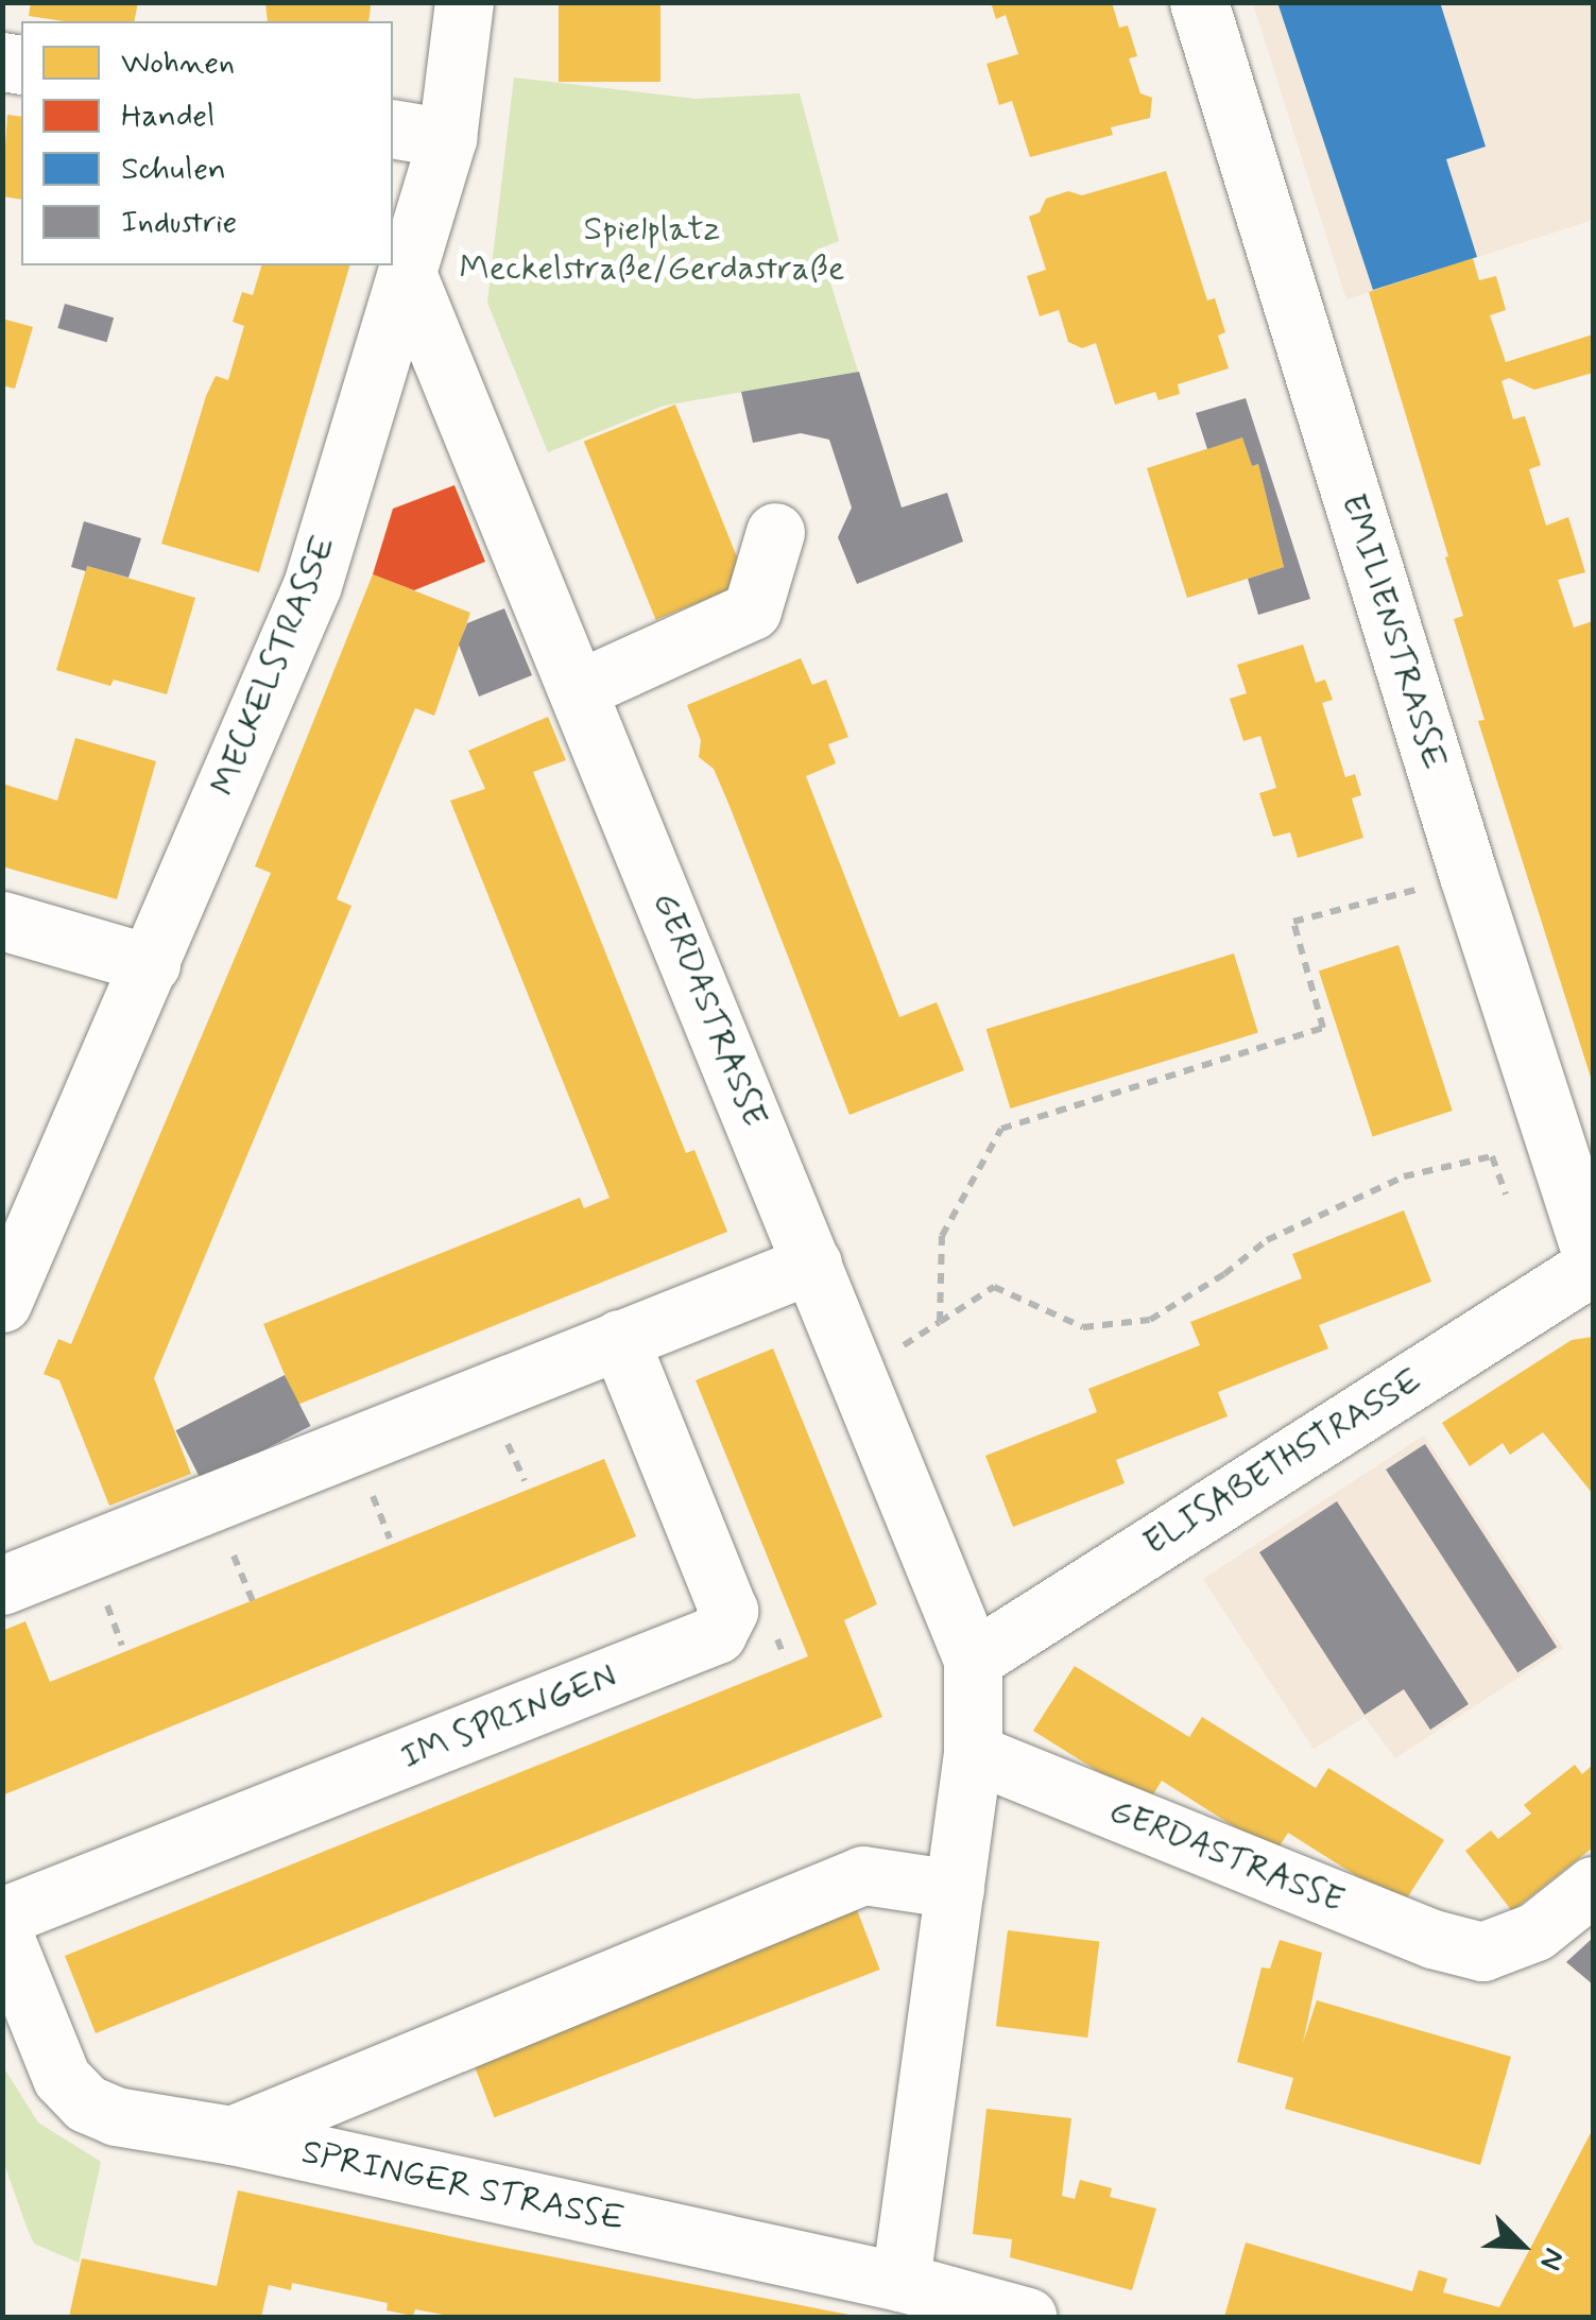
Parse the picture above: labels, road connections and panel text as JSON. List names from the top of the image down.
{
  "streets": {
    "street": [
      "EMILIENSTRASSE",
      "MECKELSTRASSE",
      "GERDASTRASSE",
      "ELISABETHSTRASSE",
      "IM SPRINGEN",
      "SPRINGER STRASSE"
    ]
  },
  "crossings": [
    ["EMILIENSTRASSE", "ELISABETHSTRASSE"],
    ["MECKELSTRASSE", "GERDASTRASSE"],
    ["GERDASTRASSE", "ELISABETHSTRASSE"],
    ["GERDASTRASSE", "SPRINGER STRASSE"]
  ],
  "parks": ["Spielplatz Meckelstraße/Gerdastraße"],
  "legend": [
    "Wohnen",
    "Handel",
    "Schulen",
    "Industrie"
  ],
  "north": "bottom right"
}
